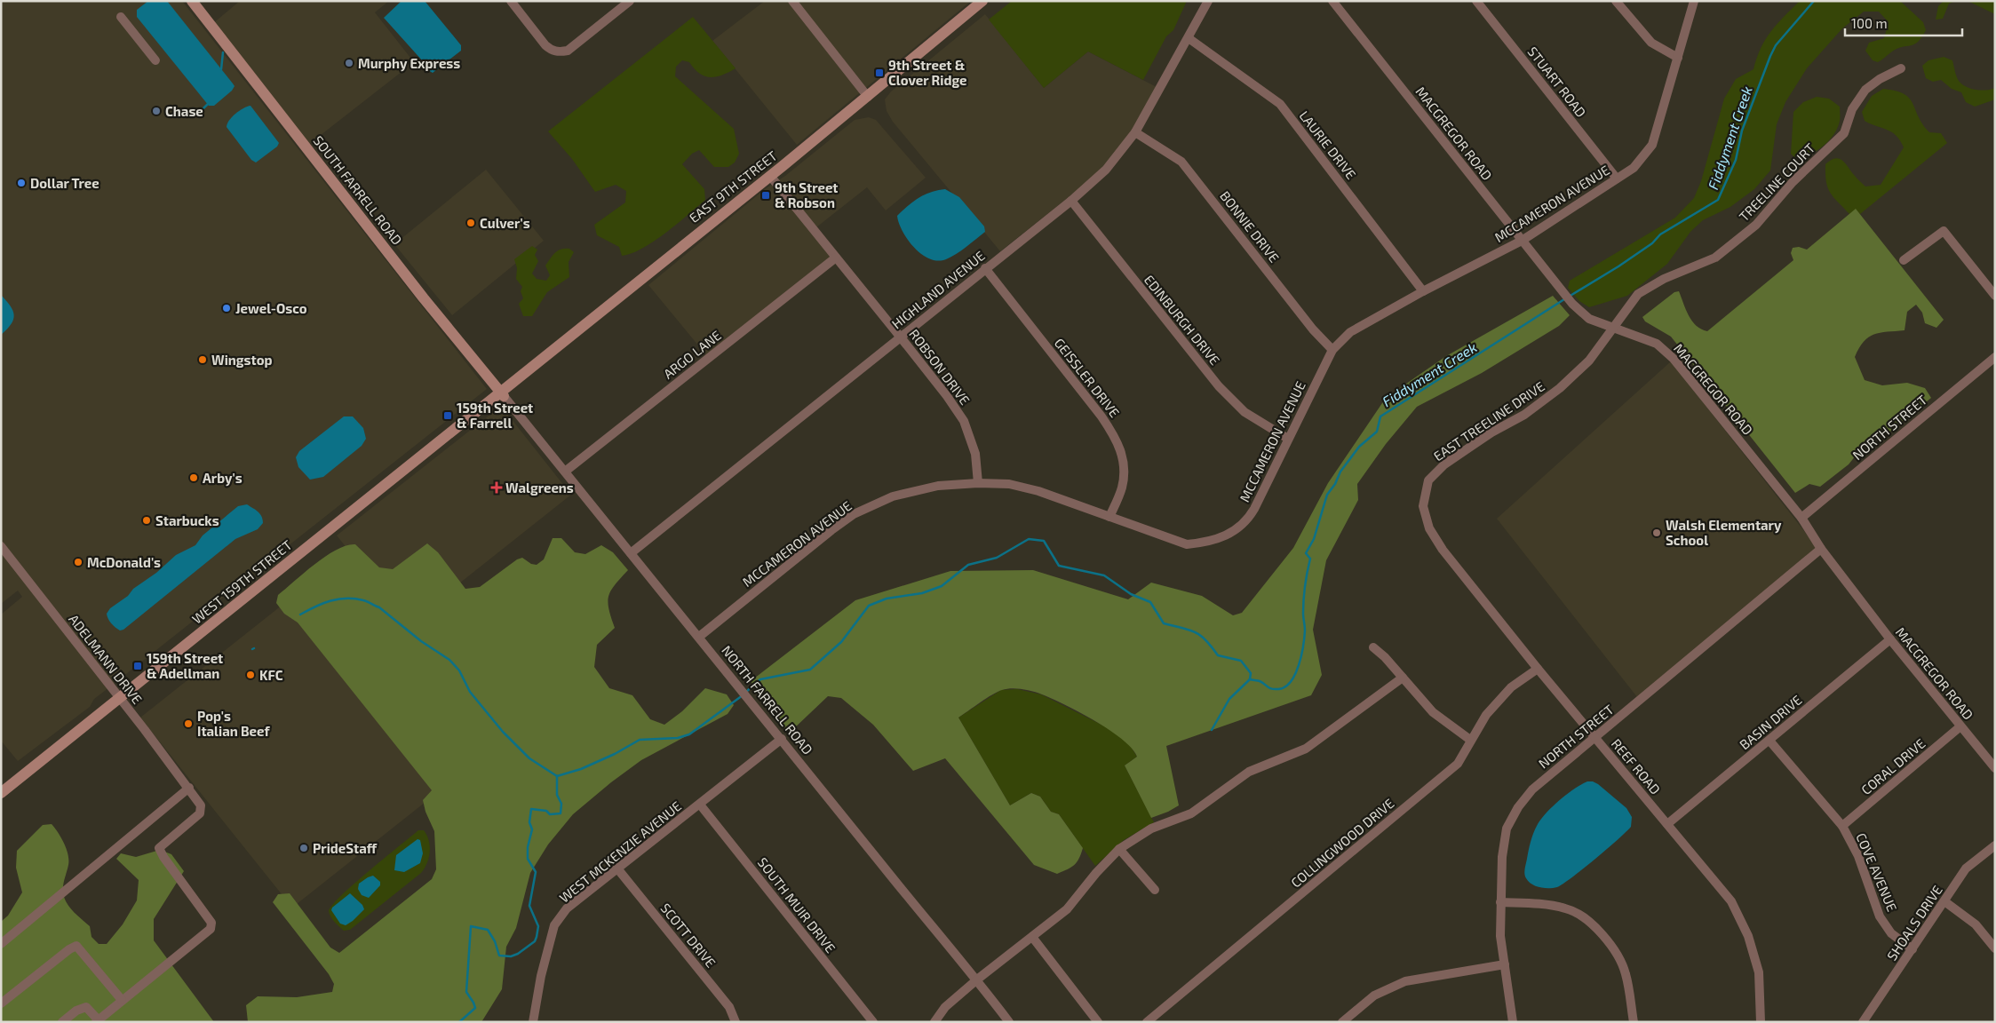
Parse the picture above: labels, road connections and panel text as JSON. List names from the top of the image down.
{
  "streets": {
    "main road": ["EAST 9TH STREET", "SOUTH FARRELL ROAD", "WEST 159TH STREET"],
    "street": [
      "STUART ROAD",
      "MACGREGOR ROAD",
      "LAURIE DRIVE",
      "TREELINE COURT",
      "MCCAMERON AVENUE",
      "BONNIE DRIVE",
      "HIGHLAND AVENUE",
      "EDINBURGH DRIVE",
      "ARGO LANE",
      "ROBSON DRIVE",
      "GEISSLER DRIVE",
      "EAST TREELINE DRIVE",
      "NORTH STREET",
      "ADELMANN DRIVE",
      "NORTH FARRELL ROAD",
      "BASIN DRIVE",
      "REEF ROAD",
      "CORAL DRIVE",
      "COLLINGWOOD DRIVE",
      "WEST MCKENZIE AVENUE",
      "COVE AVENUE",
      "SOUTH MUIR DRIVE",
      "SHOALS DRIVE",
      "SCOTT DRIVE"
    ]
  },
  "crossings": [
    ["STUART ROAD", "MCCAMERON AVENUE"],
    ["MACGREGOR ROAD", "TREELINE COURT"],
    ["MACGREGOR ROAD", "MCCAMERON AVENUE"],
    ["MACGREGOR ROAD", "EAST TREELINE DRIVE"],
    ["MACGREGOR ROAD", "NORTH STREET"],
    ["MACGREGOR ROAD", "BASIN DRIVE"],
    ["MACGREGOR ROAD", "CORAL DRIVE"],
    ["LAURIE DRIVE", "MCCAMERON AVENUE"],
    ["LAURIE DRIVE", "HIGHLAND AVENUE"],
    ["TREELINE COURT", "EAST TREELINE DRIVE"],
    ["EAST 9TH STREET", "SOUTH FARRELL ROAD"],
    ["EAST 9TH STREET", "ROBSON DRIVE"],
    ["EAST 9TH STREET", "WEST 159TH STREET"],
    ["EAST 9TH STREET", "NORTH FARRELL ROAD"],
    ["SOUTH FARRELL ROAD", "WEST 159TH STREET"],
    ["SOUTH FARRELL ROAD", "NORTH FARRELL ROAD"],
    ["MCCAMERON AVENUE", "BONNIE DRIVE"],
    ["MCCAMERON AVENUE", "EDINBURGH DRIVE"],
    ["MCCAMERON AVENUE", "ROBSON DRIVE"],
    ["MCCAMERON AVENUE", "GEISSLER DRIVE"],
    ["MCCAMERON AVENUE", "NORTH FARRELL ROAD"],
    ["BONNIE DRIVE", "HIGHLAND AVENUE"],
    ["HIGHLAND AVENUE", "EDINBURGH DRIVE"],
    ["HIGHLAND AVENUE", "ROBSON DRIVE"],
    ["HIGHLAND AVENUE", "GEISSLER DRIVE"],
    ["HIGHLAND AVENUE", "NORTH FARRELL ROAD"],
    ["ARGO LANE", "ROBSON DRIVE"],
    ["ARGO LANE", "NORTH FARRELL ROAD"],
    ["EAST TREELINE DRIVE", "REEF ROAD"],
    ["NORTH STREET", "REEF ROAD"],
    ["WEST 159TH STREET", "ADELMANN DRIVE"],
    ["WEST 159TH STREET", "NORTH FARRELL ROAD"],
    ["NORTH FARRELL ROAD", "WEST MCKENZIE AVENUE"],
    ["BASIN DRIVE", "REEF ROAD"],
    ["BASIN DRIVE", "COVE AVENUE"],
    ["REEF ROAD", "COLLINGWOOD DRIVE"],
    ["CORAL DRIVE", "COVE AVENUE"],
    ["WEST MCKENZIE AVENUE", "SOUTH MUIR DRIVE"],
    ["WEST MCKENZIE AVENUE", "SCOTT DRIVE"],
    ["COVE AVENUE", "SHOALS DRIVE"]
  ],
  "water": ["Fiddyment Creek"],
  "places": {
    "other": [
      "Murphy Express",
      "Chase",
      "Dollar Tree",
      "Culver's",
      "Jewel-Osco",
      "Wingstop",
      "Arby's",
      "Starbucks",
      "Walsh Elementary School",
      "McDonald's",
      "KFC",
      "Pop's Italian Beef",
      "PrideStaff"
    ],
    "transit": [
      "9th Street & Clover Ridge",
      "9th Street & Robson",
      "159th Street & Farrell",
      "159th Street & Adellman"
    ],
    "health": ["Walgreens"]
  },
  "scale_bar": "100 m"
}
